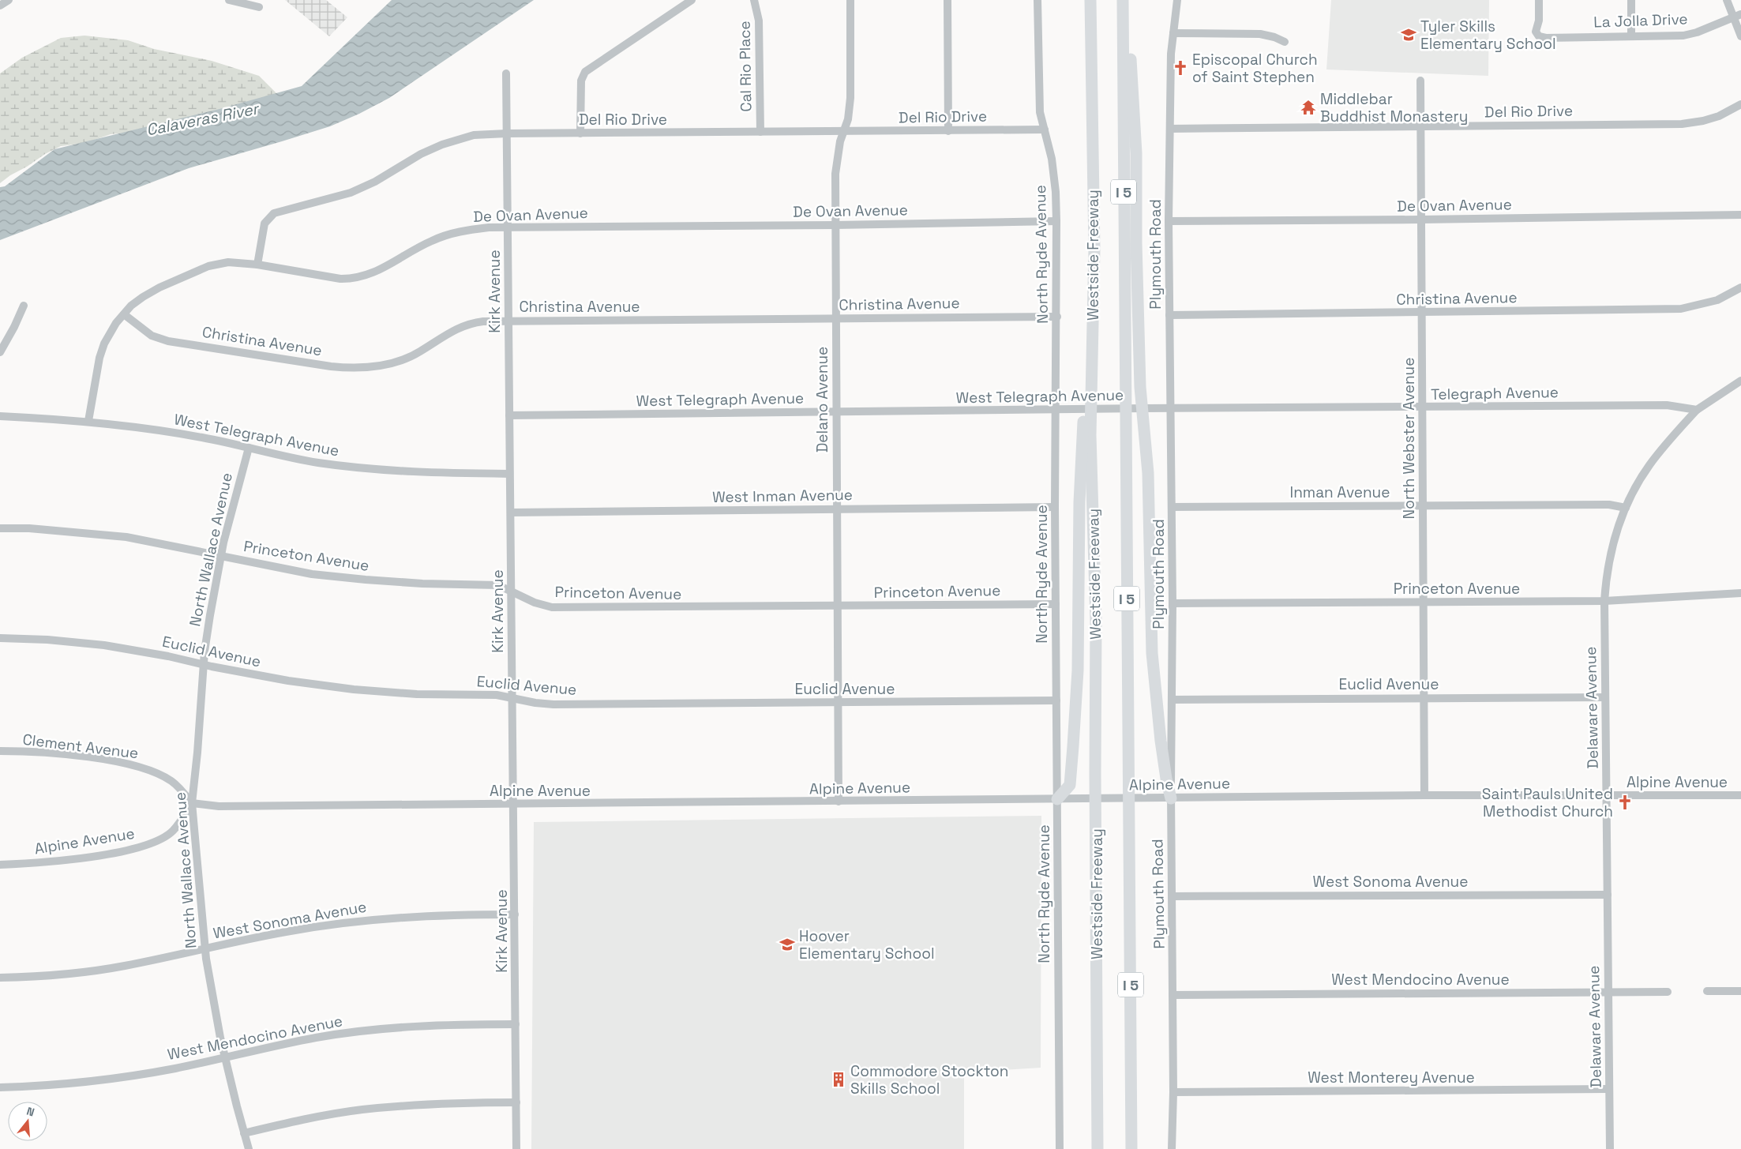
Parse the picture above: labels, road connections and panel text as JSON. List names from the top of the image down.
{
  "streets": {
    "highway": ["I 5", "Westside Freeway"],
    "street": [
      "La Jolla Drive",
      "Cal Rio Place",
      "Del Rio Drive",
      "De Ovan Avenue",
      "North Ryde Avenue",
      "Plymouth Road",
      "Kirk Avenue",
      "Christina Avenue",
      "Telegraph Avenue",
      "West Telegraph Avenue",
      "Delano Avenue",
      "North Webster Avenue",
      "Inman Avenue",
      "West Inman Avenue",
      "North Wallace Avenue",
      "Princeton Avenue",
      "Euclid Avenue",
      "Delaware Avenue",
      "Clement Avenue",
      "Alpine Avenue",
      "West Sonoma Avenue",
      "West Mendocino Avenue",
      "West Monterey Avenue"
    ]
  },
  "crossings": [
    ["Cal Rio Place", "Del Rio Drive"],
    ["Del Rio Drive", "De Ovan Avenue"],
    ["Del Rio Drive", "North Ryde Avenue"],
    ["Del Rio Drive", "Plymouth Road"],
    ["Del Rio Drive", "Kirk Avenue"],
    ["Del Rio Drive", "Delano Avenue"],
    ["Del Rio Drive", "North Webster Avenue"],
    ["De Ovan Avenue", "North Ryde Avenue"],
    ["De Ovan Avenue", "Plymouth Road"],
    ["De Ovan Avenue", "Kirk Avenue"],
    ["De Ovan Avenue", "Christina Avenue"],
    ["De Ovan Avenue", "West Telegraph Avenue"],
    ["De Ovan Avenue", "Delano Avenue"],
    ["De Ovan Avenue", "North Webster Avenue"],
    ["North Ryde Avenue", "Christina Avenue"],
    ["North Ryde Avenue", "West Telegraph Avenue"],
    ["North Ryde Avenue", "West Inman Avenue"],
    ["North Ryde Avenue", "Princeton Avenue"],
    ["North Ryde Avenue", "Euclid Avenue"],
    ["North Ryde Avenue", "Alpine Avenue"],
    ["Plymouth Road", "Christina Avenue"],
    ["Plymouth Road", "Telegraph Avenue"],
    ["Plymouth Road", "Inman Avenue"],
    ["Plymouth Road", "Princeton Avenue"],
    ["Plymouth Road", "Euclid Avenue"],
    ["Plymouth Road", "Alpine Avenue"],
    ["Plymouth Road", "West Sonoma Avenue"],
    ["Plymouth Road", "West Mendocino Avenue"],
    ["Plymouth Road", "West Monterey Avenue"],
    ["Kirk Avenue", "Christina Avenue"],
    ["Kirk Avenue", "West Telegraph Avenue"],
    ["Kirk Avenue", "West Inman Avenue"],
    ["Kirk Avenue", "Princeton Avenue"],
    ["Kirk Avenue", "Euclid Avenue"],
    ["Kirk Avenue", "Alpine Avenue"],
    ["Kirk Avenue", "West Sonoma Avenue"],
    ["Kirk Avenue", "West Mendocino Avenue"],
    ["Christina Avenue", "Delano Avenue"],
    ["Christina Avenue", "North Webster Avenue"],
    ["Telegraph Avenue", "West Telegraph Avenue"],
    ["Telegraph Avenue", "North Webster Avenue"],
    ["Telegraph Avenue", "Delaware Avenue"],
    ["West Telegraph Avenue", "Delano Avenue"],
    ["West Telegraph Avenue", "North Wallace Avenue"],
    ["Delano Avenue", "West Inman Avenue"],
    ["Delano Avenue", "Princeton Avenue"],
    ["Delano Avenue", "Euclid Avenue"],
    ["Delano Avenue", "Alpine Avenue"],
    ["North Webster Avenue", "Inman Avenue"],
    ["North Webster Avenue", "Princeton Avenue"],
    ["North Webster Avenue", "Euclid Avenue"],
    ["North Webster Avenue", "Alpine Avenue"],
    ["Inman Avenue", "Delaware Avenue"],
    ["North Wallace Avenue", "Princeton Avenue"],
    ["North Wallace Avenue", "Euclid Avenue"],
    ["North Wallace Avenue", "Clement Avenue"],
    ["North Wallace Avenue", "Alpine Avenue"],
    ["North Wallace Avenue", "West Sonoma Avenue"],
    ["North Wallace Avenue", "West Mendocino Avenue"],
    ["Princeton Avenue", "Delaware Avenue"],
    ["Euclid Avenue", "Delaware Avenue"],
    ["Delaware Avenue", "Alpine Avenue"],
    ["Delaware Avenue", "West Sonoma Avenue"],
    ["Delaware Avenue", "West Mendocino Avenue"],
    ["Delaware Avenue", "West Monterey Avenue"],
    ["Clement Avenue", "Alpine Avenue"]
  ],
  "water": ["Calaveras River"],
  "places": {
    "school or university": ["Tyler Skills Elementary School", "Hoover Elementary School"],
    "church": ["Episcopal Church of Saint Stephen", "Saint Pauls United Methodist Church"],
    "temple": ["Middlebar Buddhist Monastery"],
    "building": ["Commodore Stockton Skills School"]
  },
  "north": "top"
}
